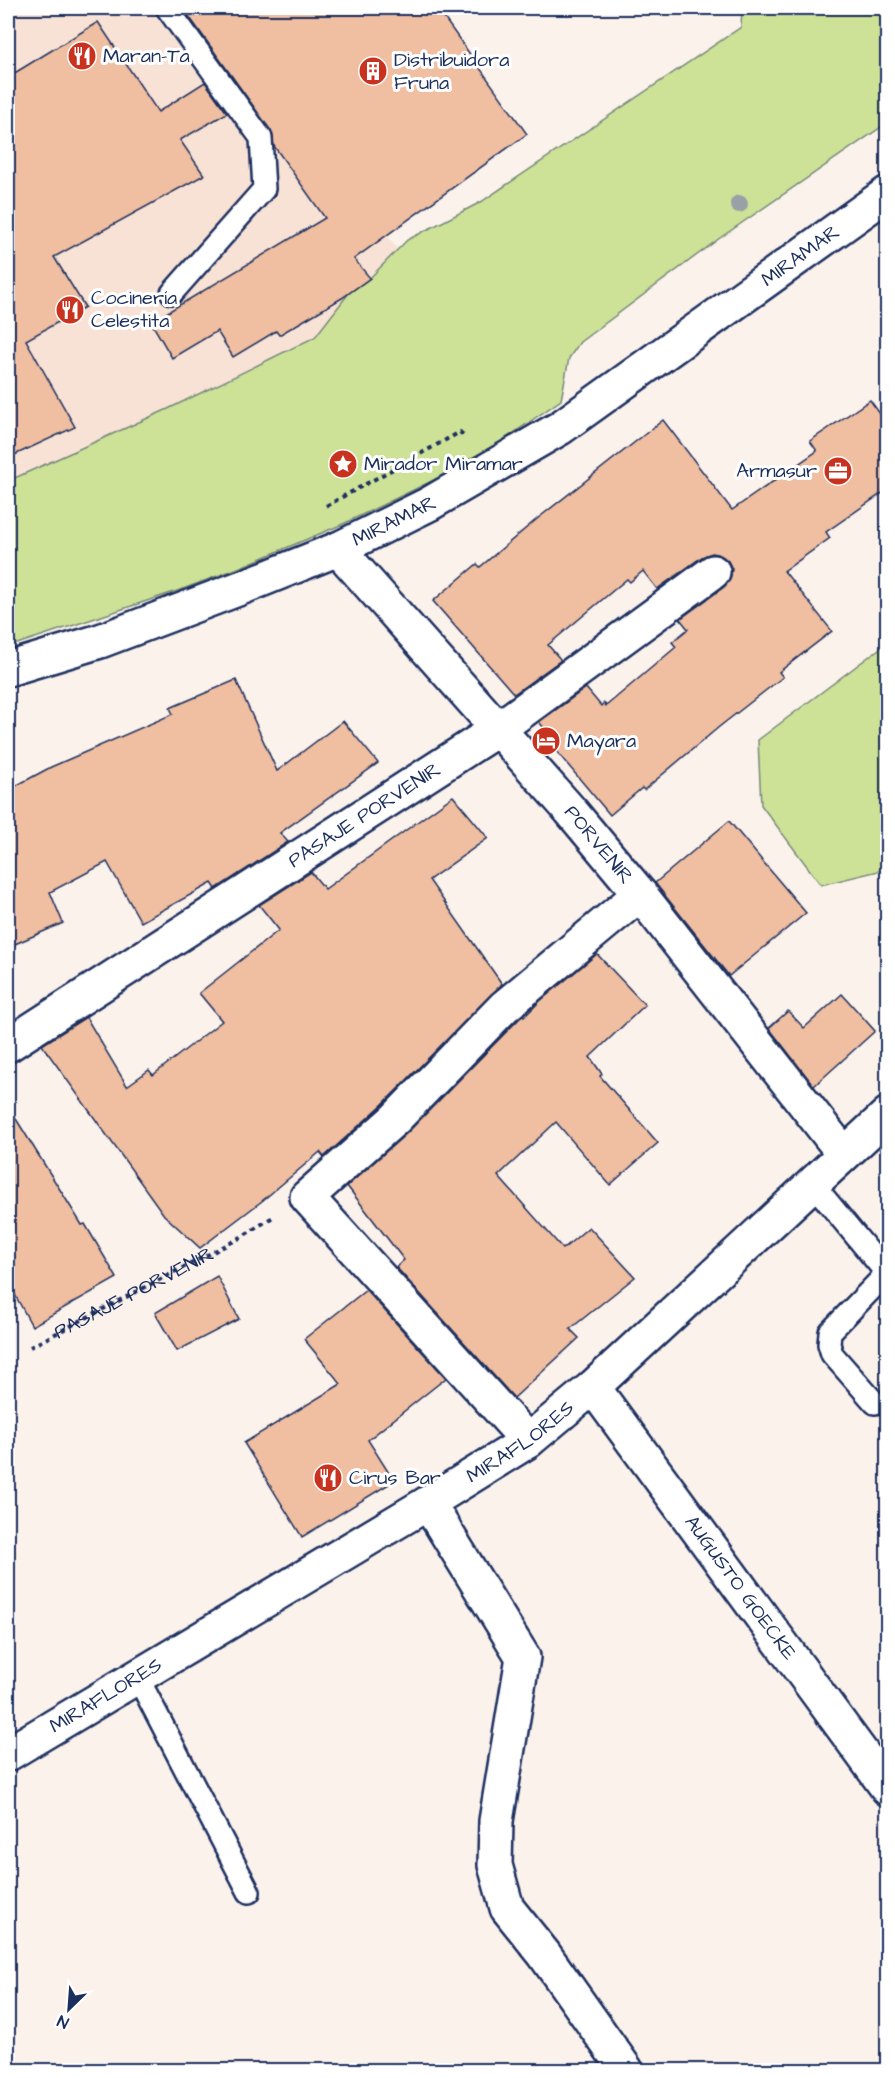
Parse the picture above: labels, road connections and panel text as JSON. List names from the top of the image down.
{
  "streets": {
    "street": [
      "MIRAMAR",
      "PASAJE PORVENIR",
      "PORVENIR",
      "MIRAFLORES",
      "AUGUSTO GOECKE"
    ]
  },
  "crossings": [
    ["MIRAMAR", "PORVENIR"],
    ["PASAJE PORVENIR", "PORVENIR"],
    ["PORVENIR", "MIRAFLORES"],
    ["MIRAFLORES", "AUGUSTO GOECKE"]
  ],
  "places": {
    "restaurant": ["Maran-Ta", "Cocinería Celestita", "Cirus Bar"],
    "building": ["Distribuidora Fruna"],
    "place": ["Mirador Miramar"],
    "office": ["Armasur"],
    "hotel": ["Mayara"]
  },
  "north": "bottom left"
}
